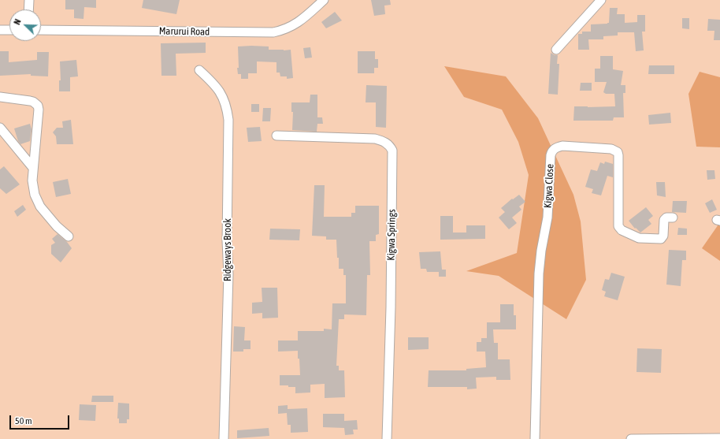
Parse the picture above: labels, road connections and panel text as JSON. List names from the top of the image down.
{
  "streets": {
    "street": [
      "Marurui Road",
      "Kigwa Close",
      "Kigwa Springs",
      "Ridgeways Brook"
    ]
  },
  "scale_bar": "50 m",
  "north": "top left"
}
